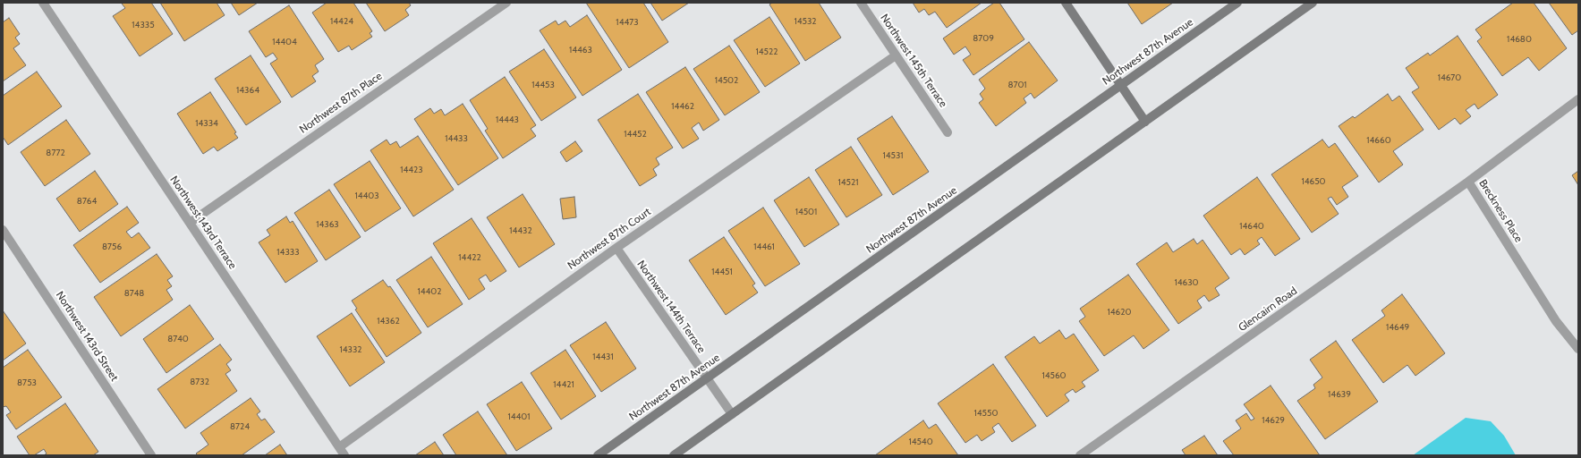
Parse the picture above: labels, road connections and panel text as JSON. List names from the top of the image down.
{
  "streets": {
    "main road": ["Northwest 87th Avenue"],
    "street": [
      "Northwest 145th Terrace",
      "Northwest 87th Place",
      "Breckness Place",
      "Northwest 143rd Terrace",
      "Northwest 87th Court",
      "Northwest 144th Terrace",
      "Glencairn Road",
      "Northwest 143rd Street"
    ]
  },
  "crossings": [
    ["Northwest 87th Avenue", "Northwest 144th Terrace"],
    ["Northwest 145th Terrace", "Northwest 87th Court"],
    ["Northwest 87th Place", "Northwest 143rd Terrace"],
    ["Breckness Place", "Glencairn Road"],
    ["Northwest 143rd Terrace", "Northwest 87th Court"],
    ["Northwest 87th Court", "Northwest 144th Terrace"]
  ],
  "house_numbers": [
    "14424",
    "14532",
    "14473",
    "14335",
    "8709",
    "14680",
    "14404",
    "14463",
    "14522",
    "14670",
    "14502",
    "14453",
    "8701",
    "14364",
    "14462",
    "14443",
    "14334",
    "14452",
    "14433",
    "14660",
    "8772",
    "14531",
    "14423",
    "14650",
    "14521",
    "14403",
    "8764",
    "14501",
    "14363",
    "14640",
    "14432",
    "8756",
    "14461",
    "14333",
    "14422",
    "14451",
    "14630",
    "14402",
    "8748",
    "14620",
    "14362",
    "14649",
    "8740",
    "14332",
    "14431",
    "14560",
    "8732",
    "8753",
    "14421",
    "14639",
    "14550",
    "14401",
    "14629",
    "8724",
    "14540"
  ]
}
